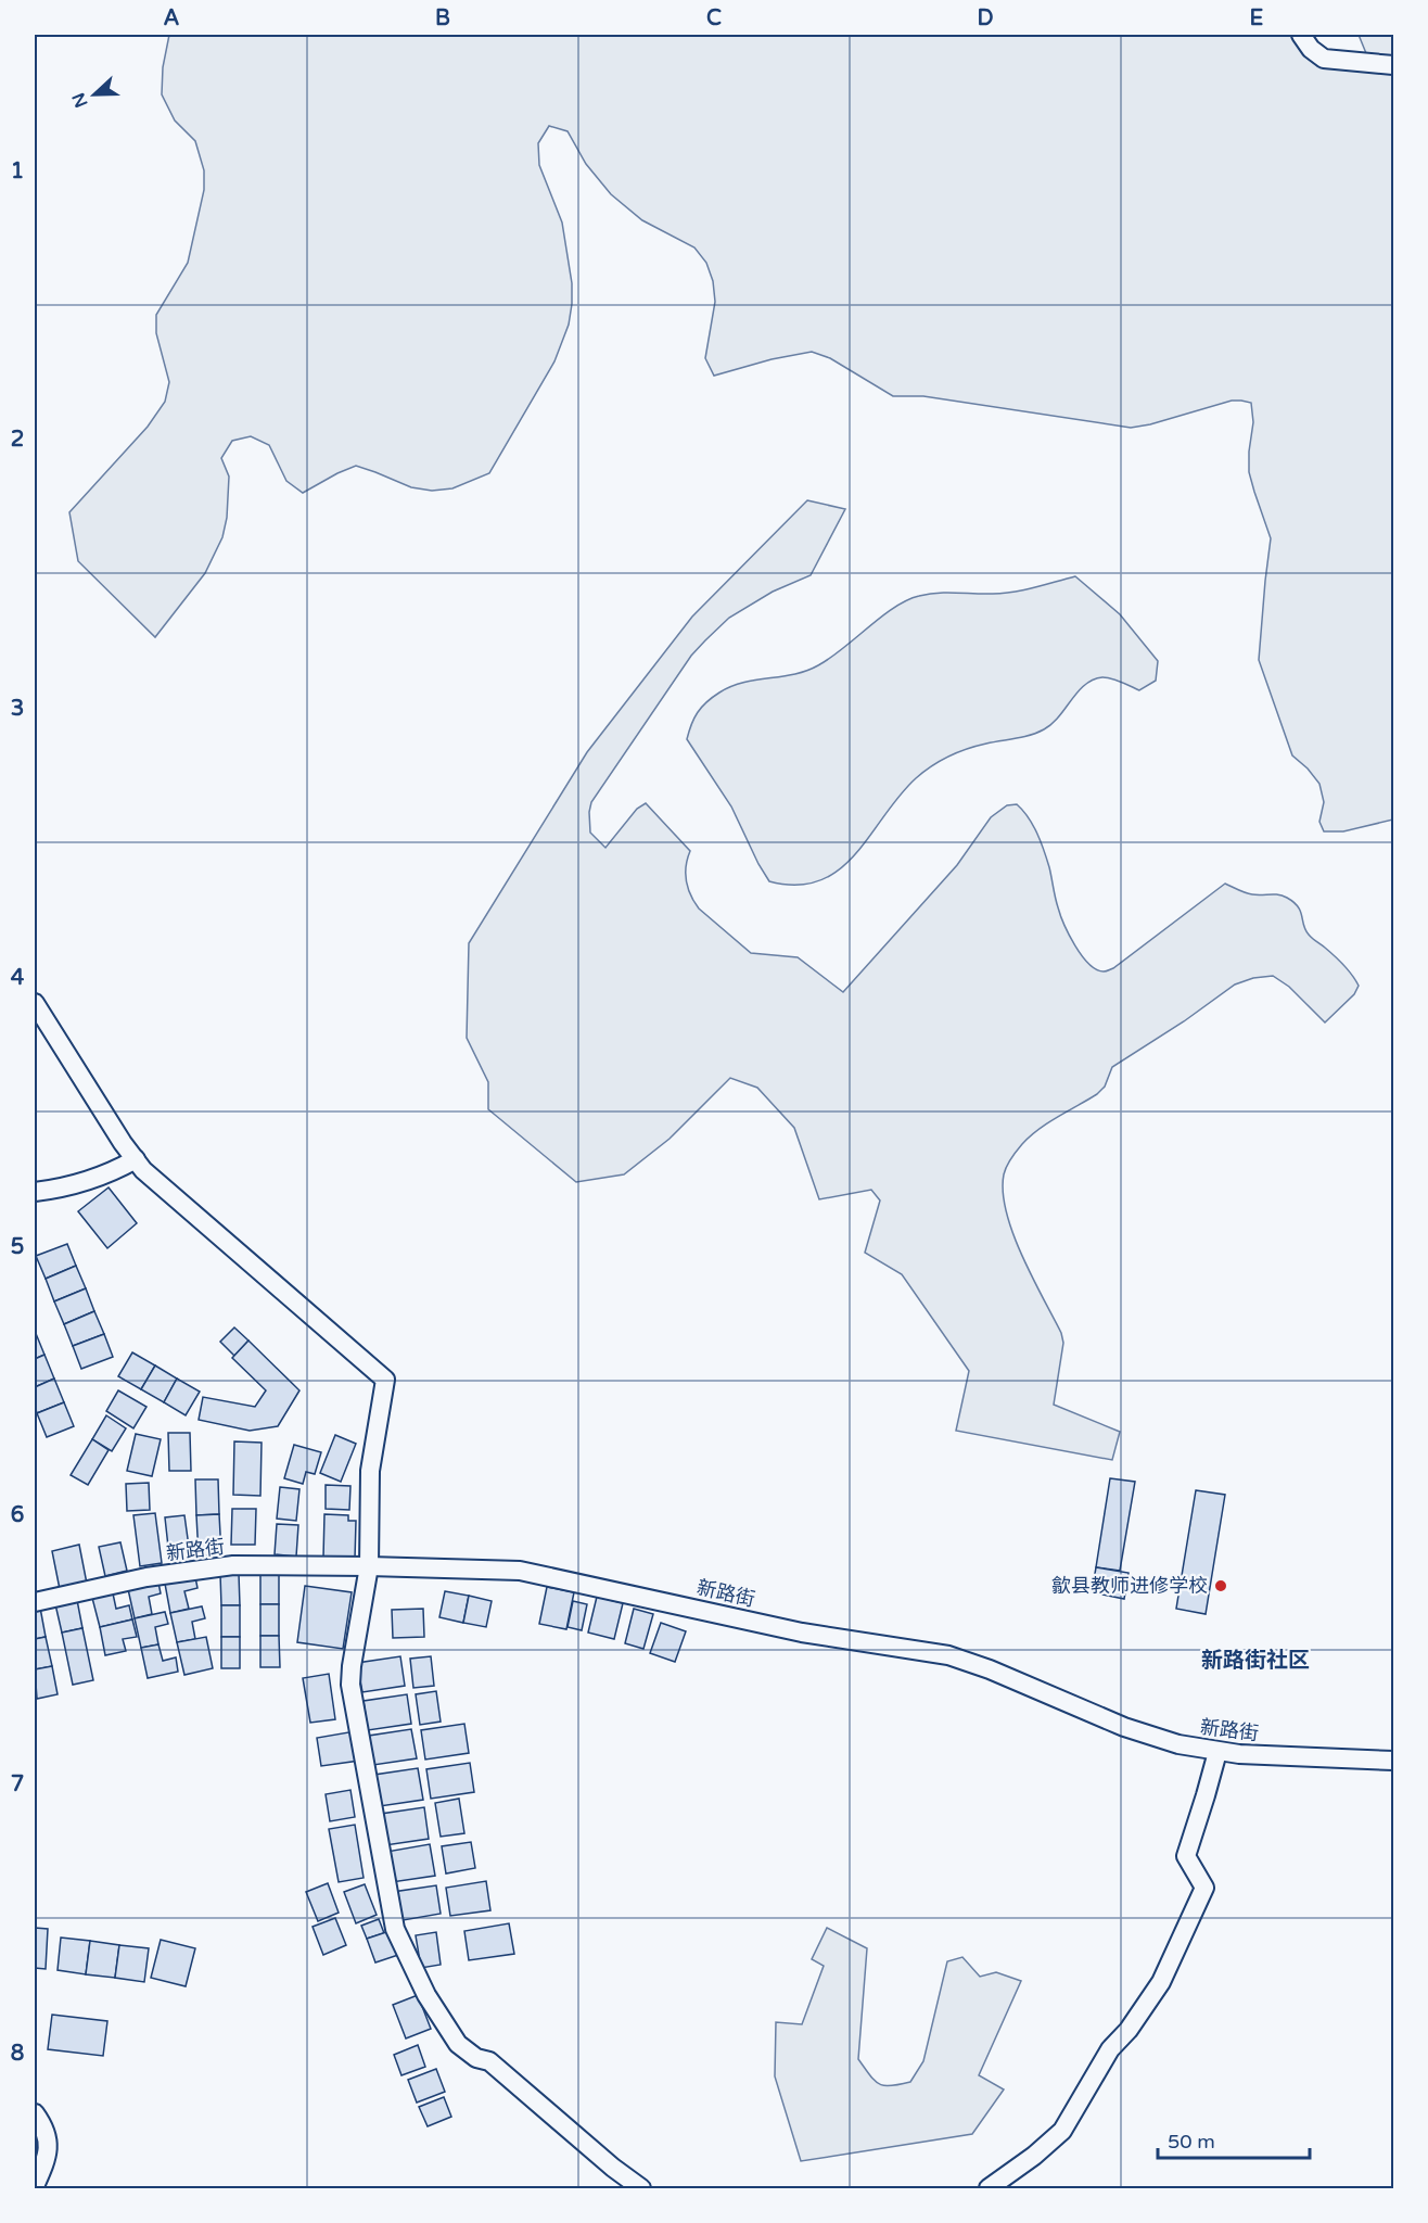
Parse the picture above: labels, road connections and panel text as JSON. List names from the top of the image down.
{
  "streets": {
    "street": ["新路街"]
  },
  "districts": ["新路街社区"],
  "places": ["歙县教师进修学校"],
  "scale_bar": "50 m",
  "north": "left",
  "grid": {
    "columns": [
      "A",
      "B",
      "C",
      "D",
      "E"
    ],
    "rows": [
      "1",
      "2",
      "3",
      "4",
      "5",
      "6",
      "7",
      "8"
    ]
  }
}
